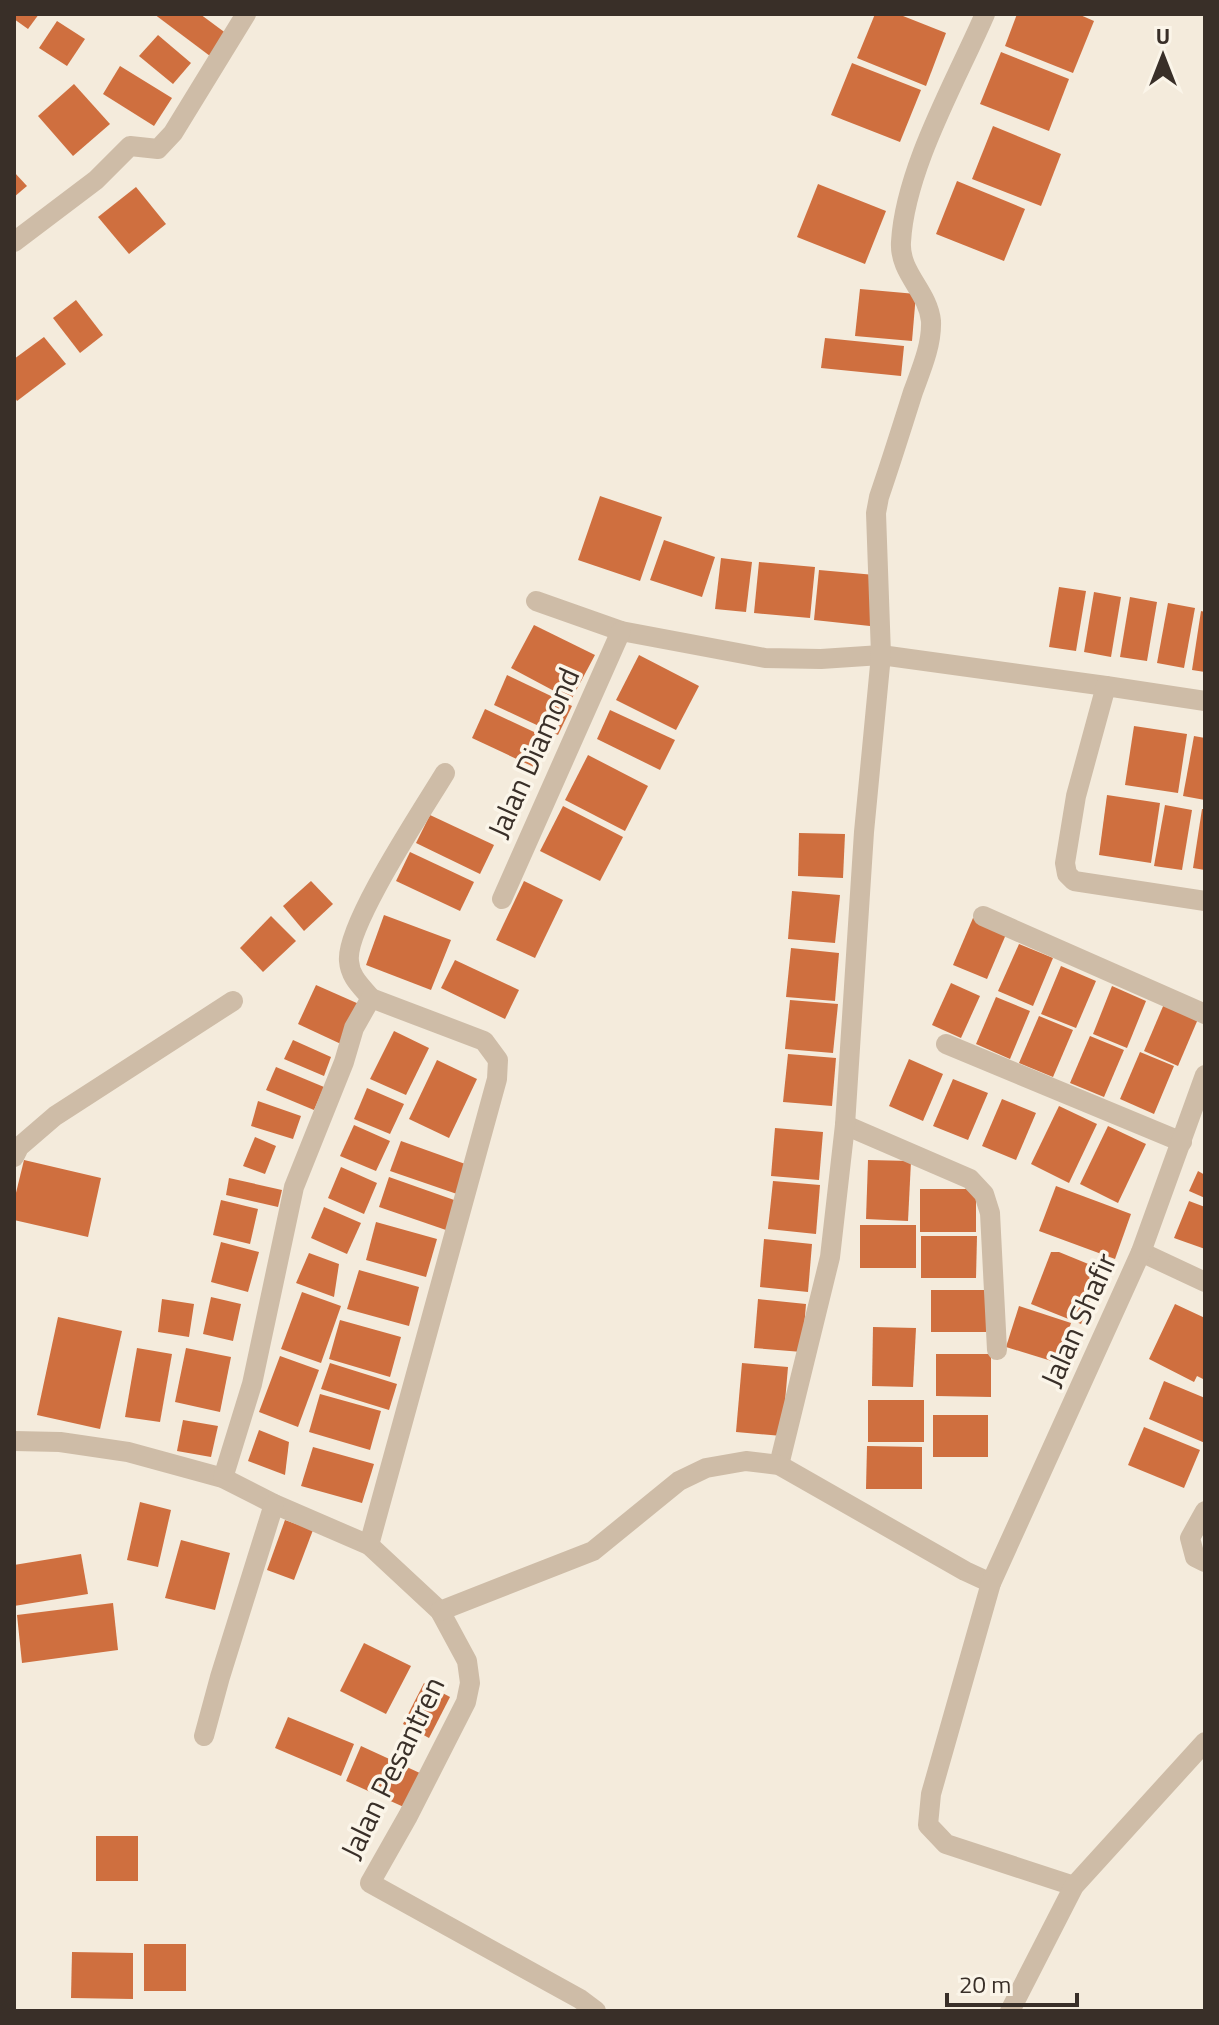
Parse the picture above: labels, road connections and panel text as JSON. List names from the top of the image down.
{
  "streets": {
    "street": ["Jalan Diamond", "Jalan Shafir", "Jalan Pesantren"]
  },
  "scale_bar": "20 m",
  "north": "top"
}
